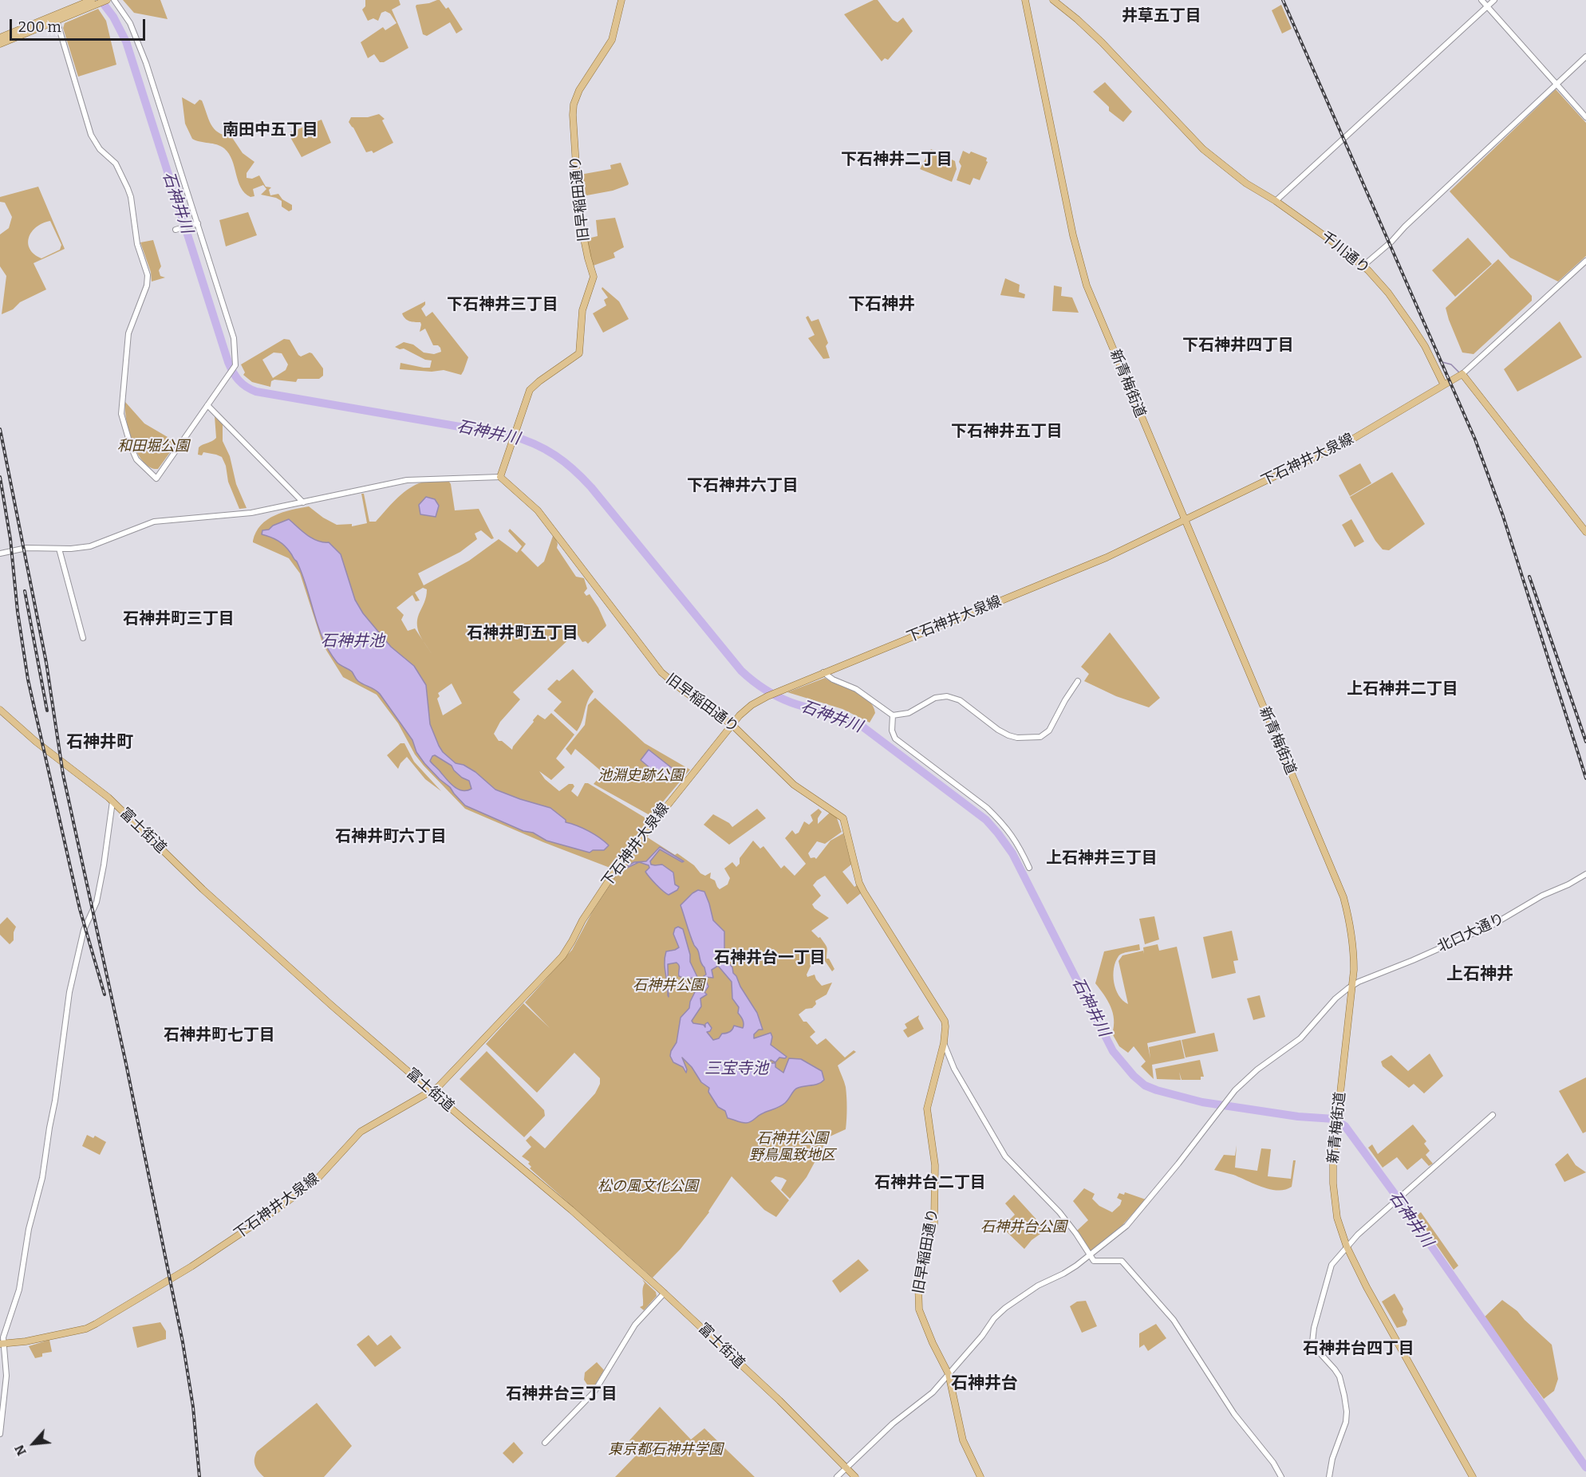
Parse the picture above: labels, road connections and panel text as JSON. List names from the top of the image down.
{
  "streets": {
    "main road": [
      "旧早稲田通り",
      "千川通り",
      "新青梅街道",
      "下石神井大泉線",
      "富士街道"
    ],
    "street": ["北口大通り"]
  },
  "crossings": [
    ["旧早稲田通り", "下石神井大泉線"],
    ["旧早稲田通り", "北口大通り"],
    ["千川通り", "下石神井大泉線"],
    ["新青梅街道", "下石神井大泉線"],
    ["新青梅街道", "北口大通り"],
    ["下石神井大泉線", "富士街道"],
    ["富士街道", "北口大通り"]
  ],
  "districts": [
    "井草五丁目",
    "南田中五丁目",
    "下石神井二丁目",
    "下石神井三丁目",
    "下石神井",
    "下石神井四丁目",
    "下石神井五丁目",
    "下石神井六丁目",
    "石神井町三丁目",
    "石神井町五丁目",
    "上石神井二丁目",
    "石神井町",
    "石神井町六丁目",
    "上石神井三丁目",
    "石神井台一丁目",
    "上石神井",
    "石神井町七丁目",
    "石神井台二丁目",
    "石神井台四丁目",
    "石神井台",
    "石神井台三丁目"
  ],
  "water": ["石神井川", "石神井池", "三宝寺池"],
  "parks": [
    "和田堀公園",
    "池淵史跡公園",
    "石神井公園",
    "石神井公園 野鳥風致地区",
    "松の風文化公園",
    "石神井台公園",
    "東京都石神井学園"
  ],
  "scale_bar": "200 m",
  "north": "bottom left"
}
